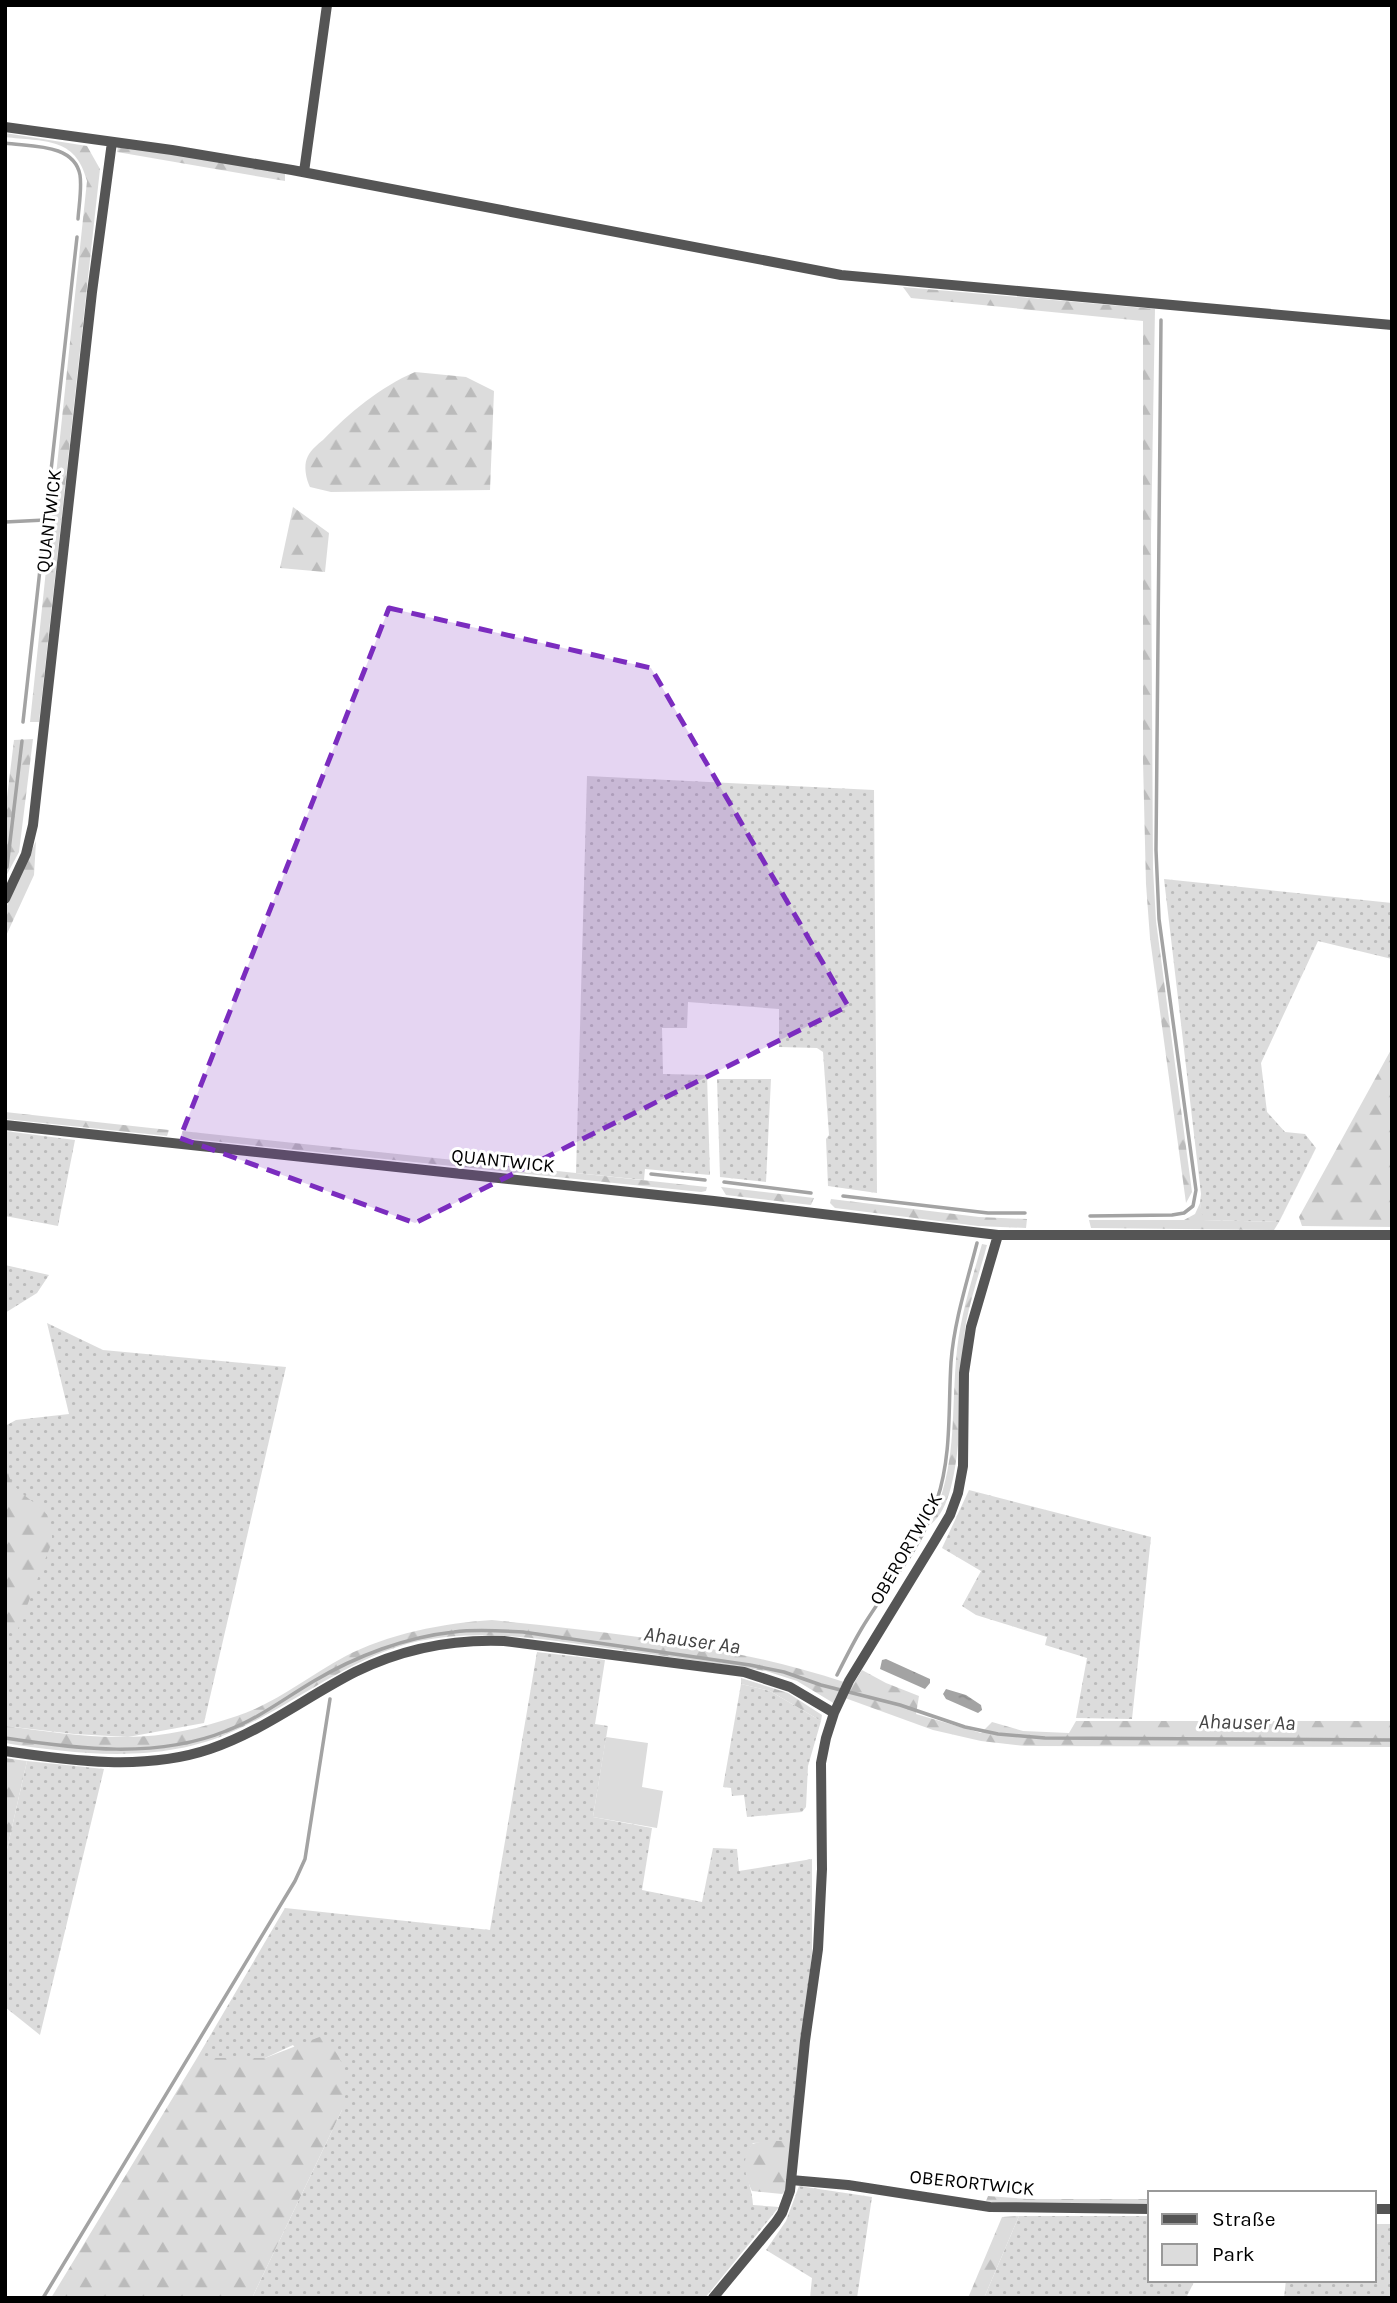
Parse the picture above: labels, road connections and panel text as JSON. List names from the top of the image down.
{
  "streets": {
    "street": ["QUANTWICK", "OBERORTWICK"]
  },
  "crossings": [
    ["QUANTWICK", "OBERORTWICK"]
  ],
  "water": ["Ahauser Aa"],
  "legend": ["Straße", "Park"]
}
